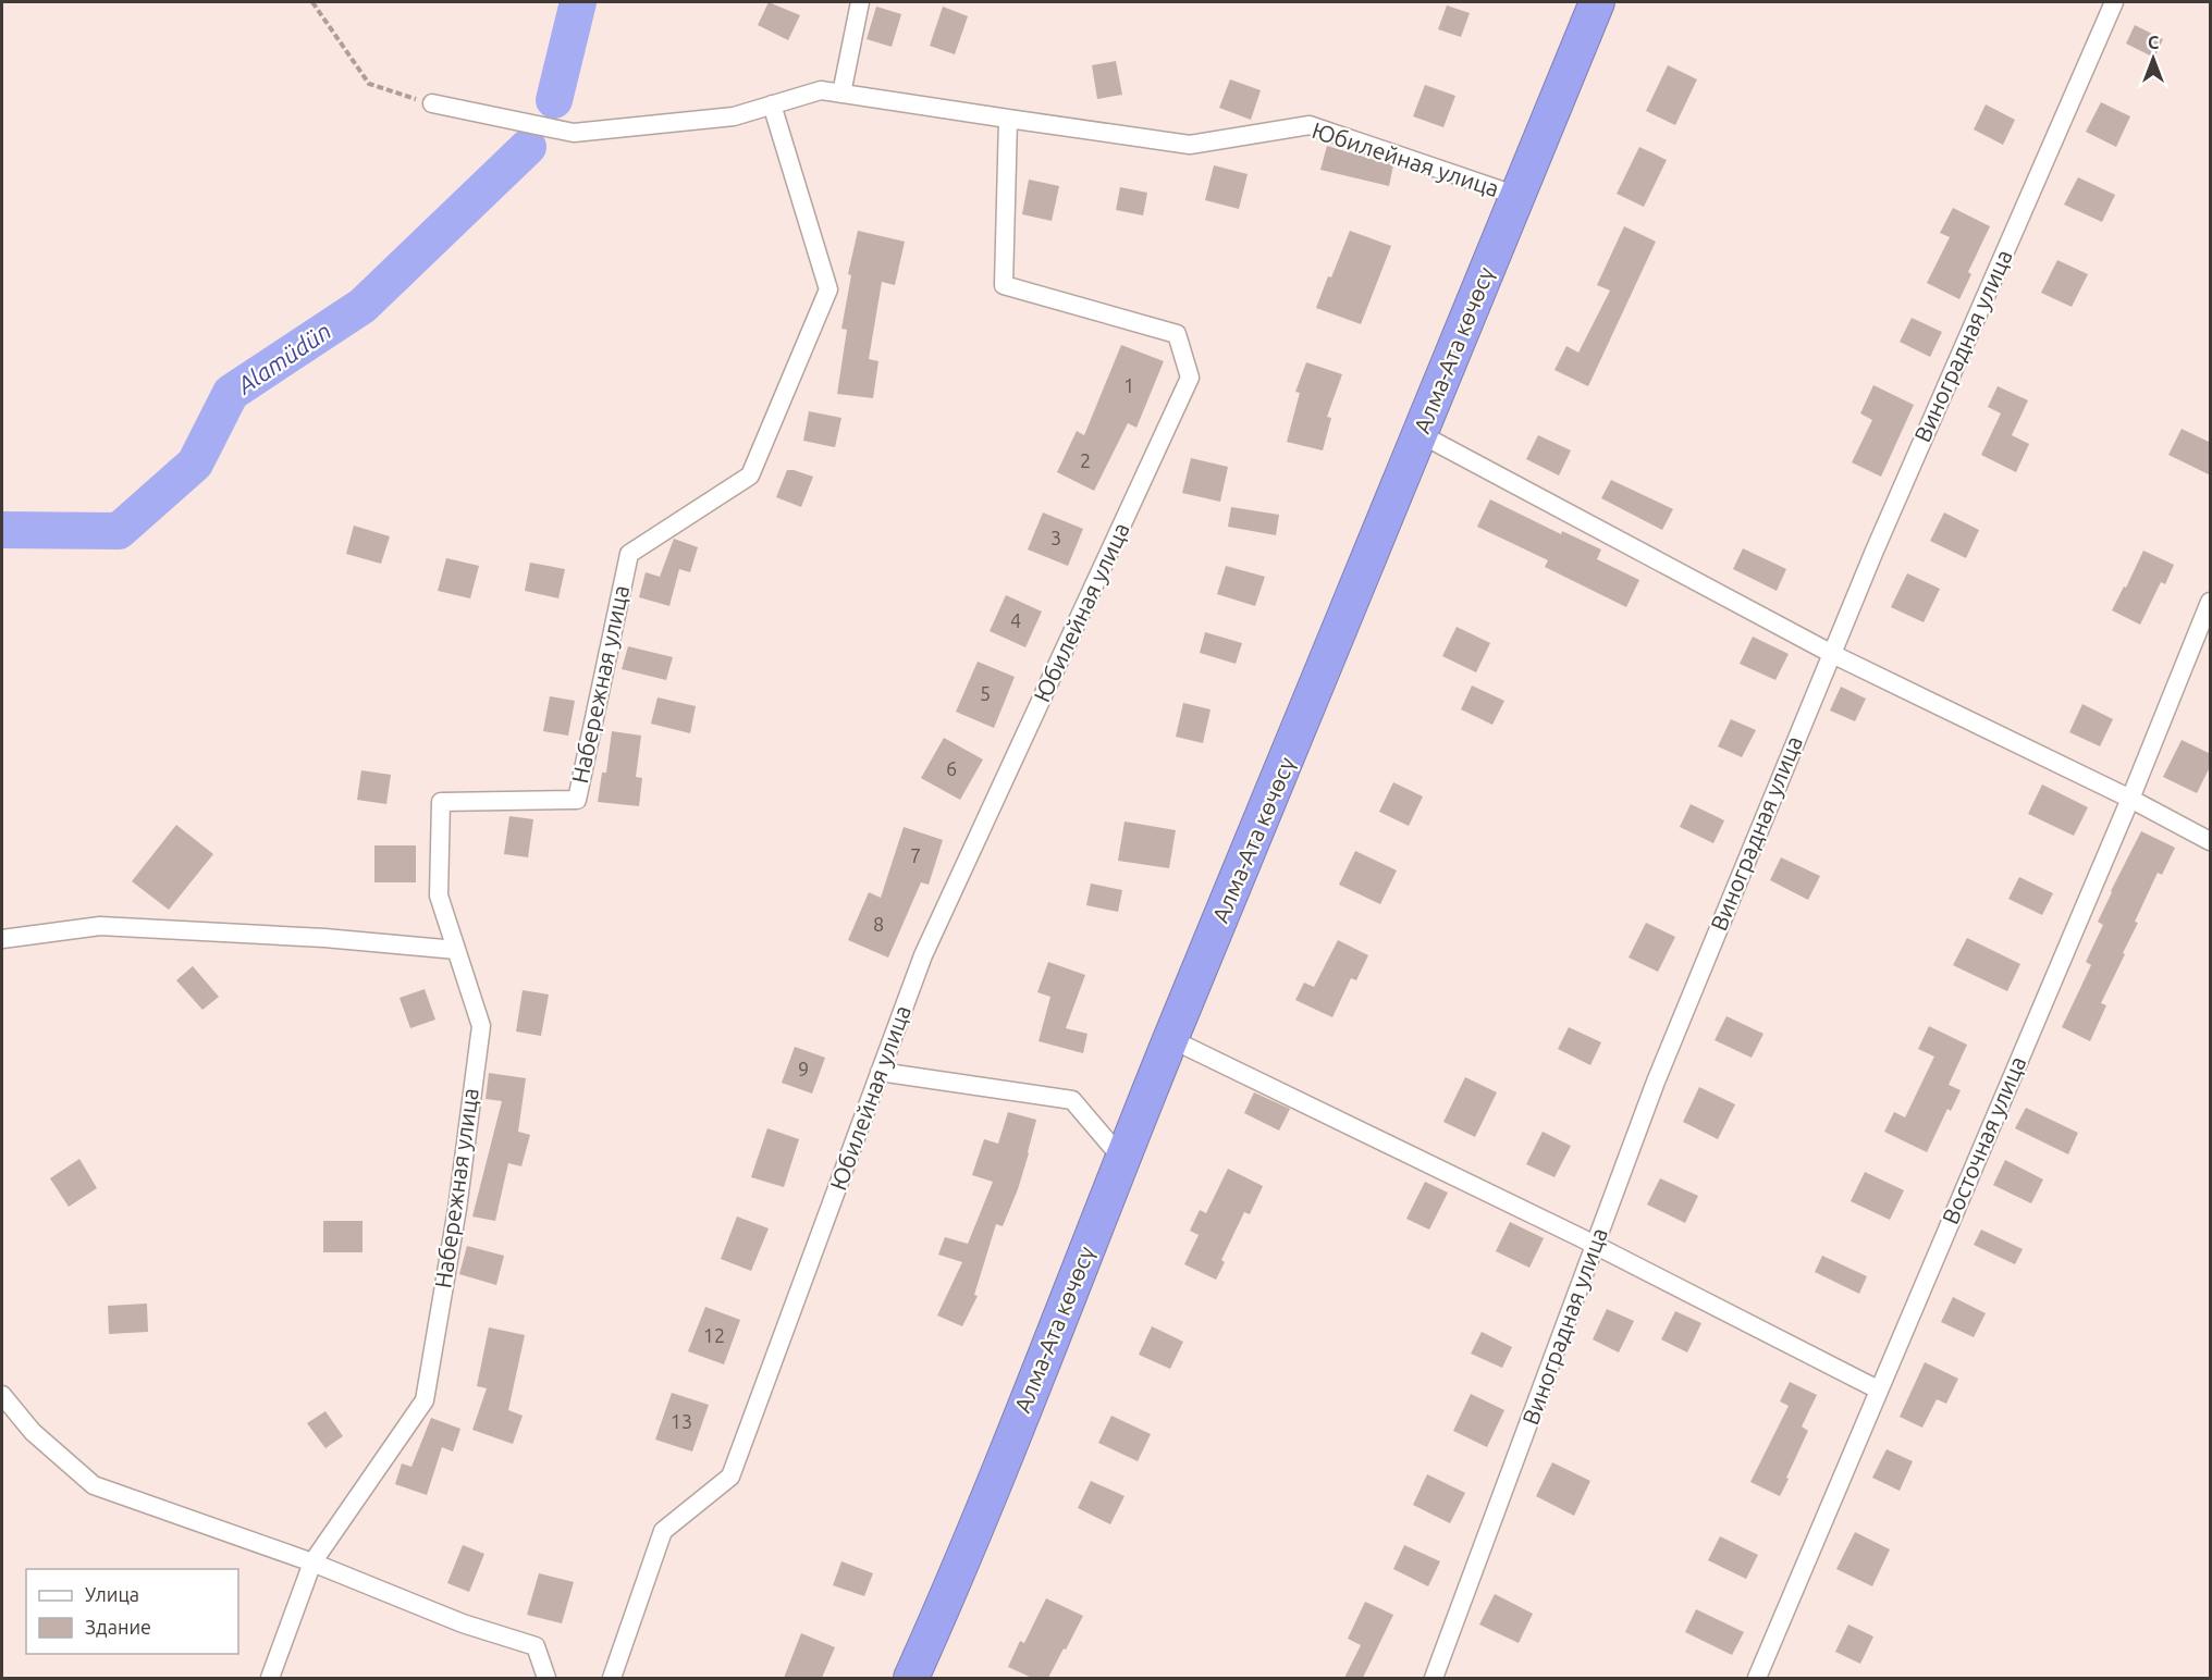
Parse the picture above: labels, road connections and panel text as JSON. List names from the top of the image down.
{
  "streets": {
    "highway": ["Алма-Ата көчөсү"],
    "street": [
      "Юбилейная улица",
      "Виноградная улица",
      "Набережная улица",
      "Восточная улица"
    ]
  },
  "crossings": [
    ["Юбилейная улица", "Алма-Ата көчөсү"]
  ],
  "water": ["Alamüdün"],
  "house_numbers": [
    "1",
    "2",
    "3",
    "4",
    "5",
    "6",
    "7",
    "8",
    "9",
    "12",
    "13"
  ],
  "legend": ["Улица", "Здание"],
  "north": "top"
}
